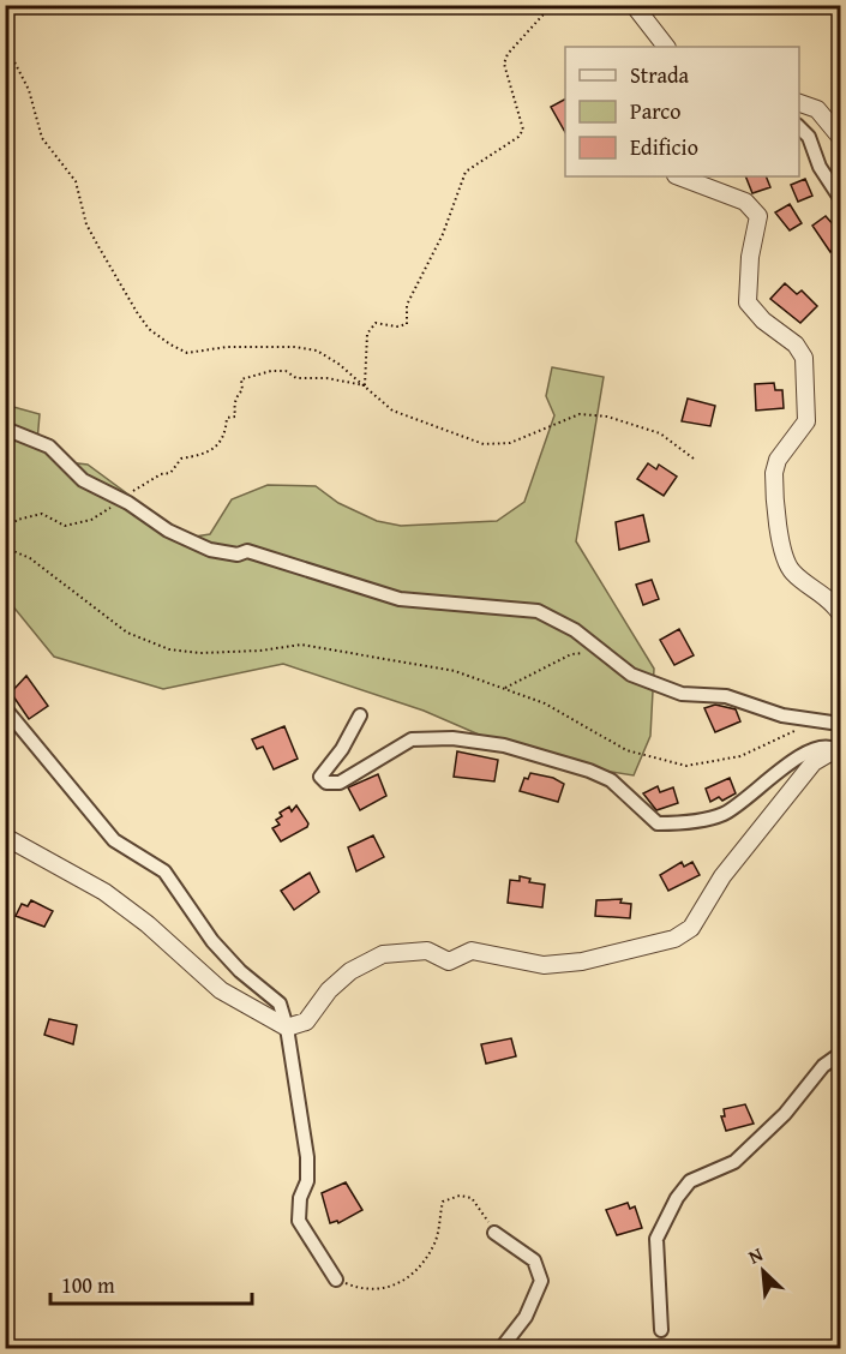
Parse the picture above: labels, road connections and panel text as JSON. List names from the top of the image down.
{
  "legend": ["Strada", "Parco", "Edificio"],
  "scale_bar": "100 m",
  "north": "top left"
}
